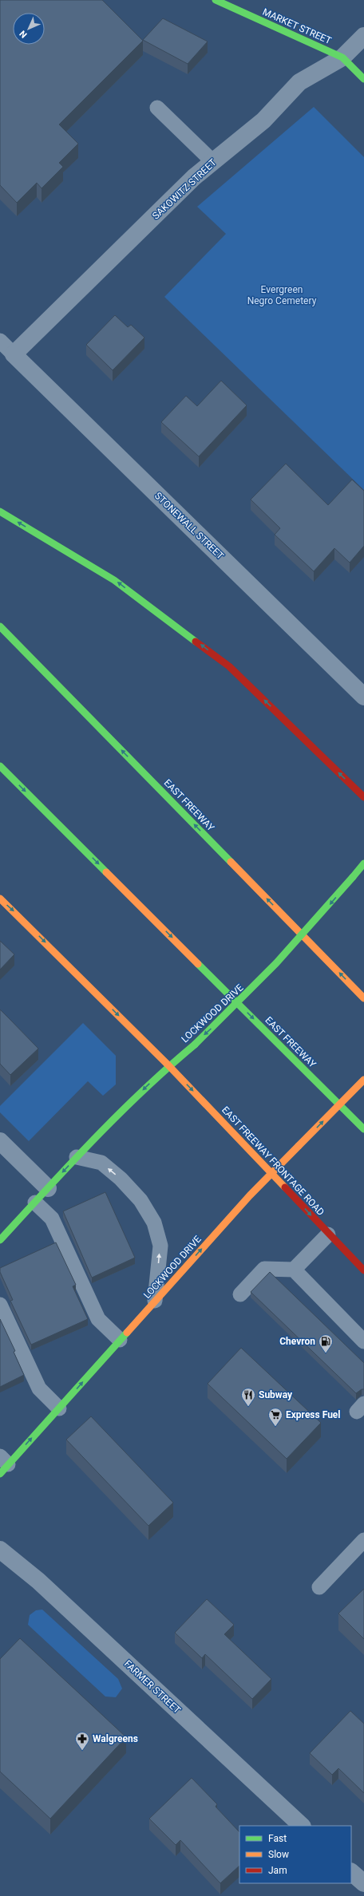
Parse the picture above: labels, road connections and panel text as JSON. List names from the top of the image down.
{
  "streets": {
    "main road": [
      "MARKET STREET",
      "EAST FREEWAY",
      "LOCKWOOD DRIVE",
      "EAST FREEWAY FRONTAGE ROAD"
    ],
    "street": ["SAKOWITZ STREET", "STONEWALL STREET", "FARMER STREET"]
  },
  "crossings": [
    ["MARKET STREET", "SAKOWITZ STREET"],
    ["SAKOWITZ STREET", "STONEWALL STREET"],
    ["LOCKWOOD DRIVE", "EAST FREEWAY FRONTAGE ROAD"]
  ],
  "one_way": ["EAST FREEWAY FRONTAGE ROAD"],
  "parks": ["Evergreen Negro Cemetery"],
  "places": {
    "fuel station": ["Chevron"],
    "restaurant": ["Subway"],
    "supermarket": ["Express Fuel"],
    "pharmacy": ["Walgreens"]
  },
  "legend": ["Fast", "Slow", "Jam"],
  "north": "bottom left"
}
